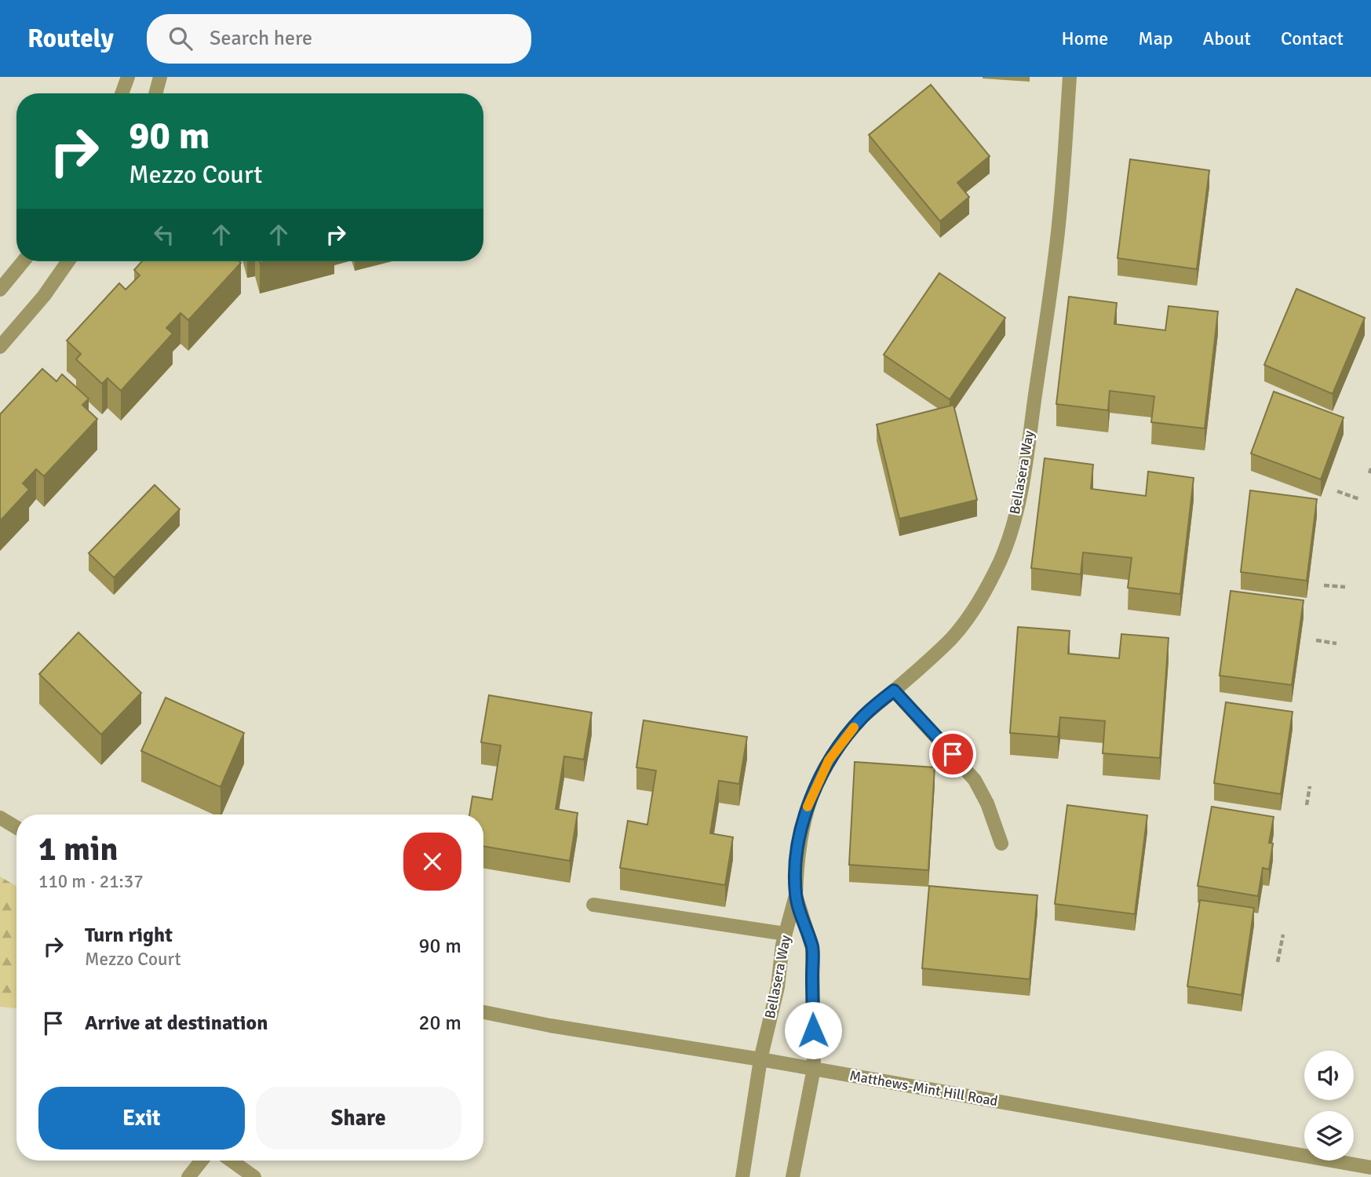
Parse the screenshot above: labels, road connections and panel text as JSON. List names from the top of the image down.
{
  "streets": {
    "street": ["Bellasera Way", "Matthews-Mint Hill Road"]
  },
  "crossings": [
    ["Bellasera Way", "Matthews-Mint Hill Road"]
  ],
  "page": {
    "header": "Routely",
    "search": "Search here",
    "nav": [
      "Home",
      "Map",
      "About",
      "Contact"
    ],
    "turn": ["90 m", "Mezzo Court"],
    "heading": ["1 min", "110 m · 21:37"],
    "list": [
      {
        "name": "Turn right",
        "note": "Mezzo Court",
        "value": "90 m"
      },
      {
        "name": "Arrive at destination",
        "value": "20 m"
      }
    ],
    "buttons": ["Exit", "Share"]
  }
}
